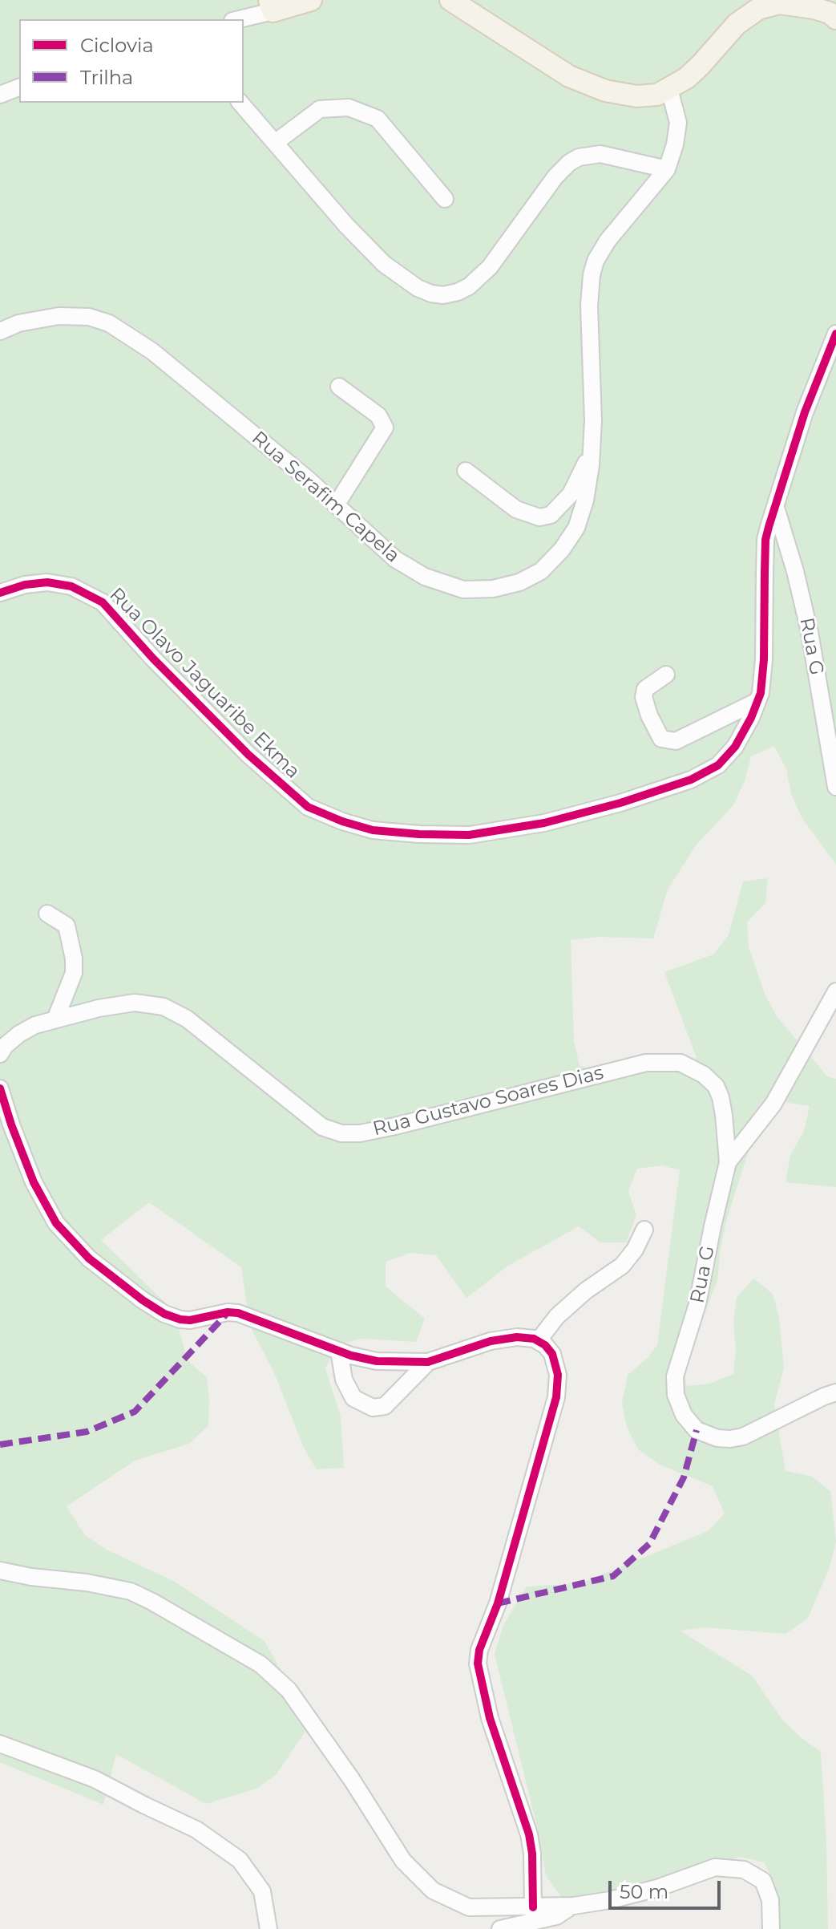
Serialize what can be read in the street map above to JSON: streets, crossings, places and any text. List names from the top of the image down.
{
  "streets": {
    "street": [
      "Rua Serafim Capela",
      "Rua G",
      "Rua Olavo Jaguaribe Ekma",
      "Rua Gustavo Soares Dias"
    ]
  },
  "crossings": [
    ["Rua G", "Rua Olavo Jaguaribe Ekma"],
    ["Rua G", "Rua Gustavo Soares Dias"]
  ],
  "legend": ["Ciclovia", "Trilha"],
  "scale_bar": "50 m"
}
